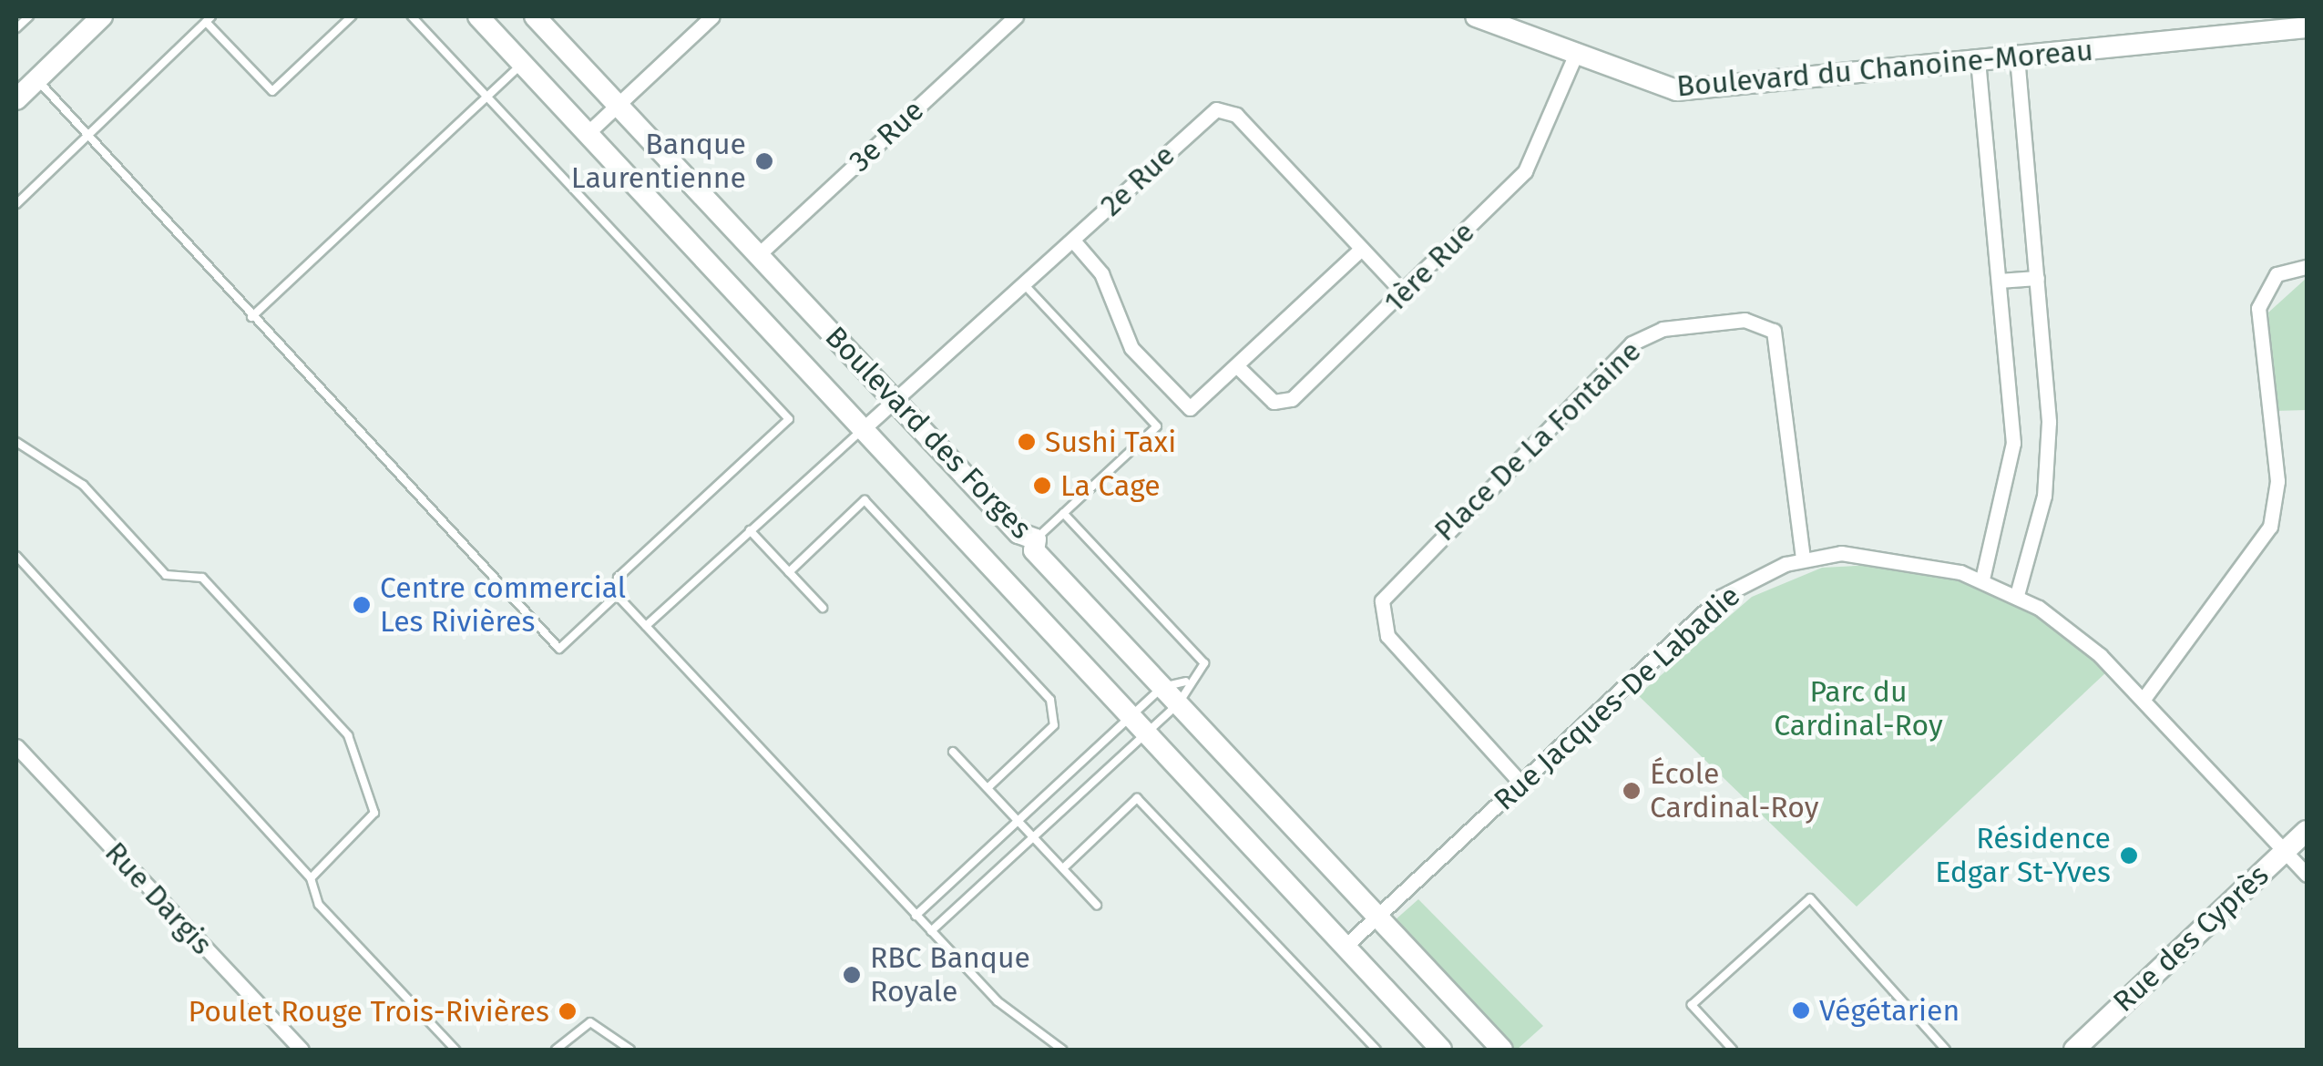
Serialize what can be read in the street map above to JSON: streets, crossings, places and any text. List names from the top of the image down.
{
  "streets": {
    "main road": ["Boulevard du Chanoine-Moreau", "Boulevard des Forges", "Rue des Cyprès"],
    "street": [
      "3e Rue",
      "2e Rue",
      "1ère Rue",
      "Place De La Fontaine",
      "Rue Jacques-De Labadie",
      "Rue Dargis"
    ]
  },
  "crossings": [
    ["Boulevard du Chanoine-Moreau", "1ère Rue"],
    ["3e Rue", "Boulevard des Forges"],
    ["2e Rue", "1ère Rue"],
    ["2e Rue", "Boulevard des Forges"],
    ["Boulevard des Forges", "Rue Jacques-De Labadie"],
    ["Place De La Fontaine", "Rue Jacques-De Labadie"],
    ["Rue Jacques-De Labadie", "Rue des Cyprès"]
  ],
  "parks": ["Parc du Cardinal-Roy"],
  "places": [
    "Banque Laurentienne",
    "Sushi Taxi",
    "La Cage",
    "Centre commercial Les Rivières",
    "École Cardinal-Roy",
    "Résidence Edgar St-Yves",
    "RBC Banque Royale",
    "Végétarien",
    "Poulet Rouge Trois-Rivières"
  ]
}
